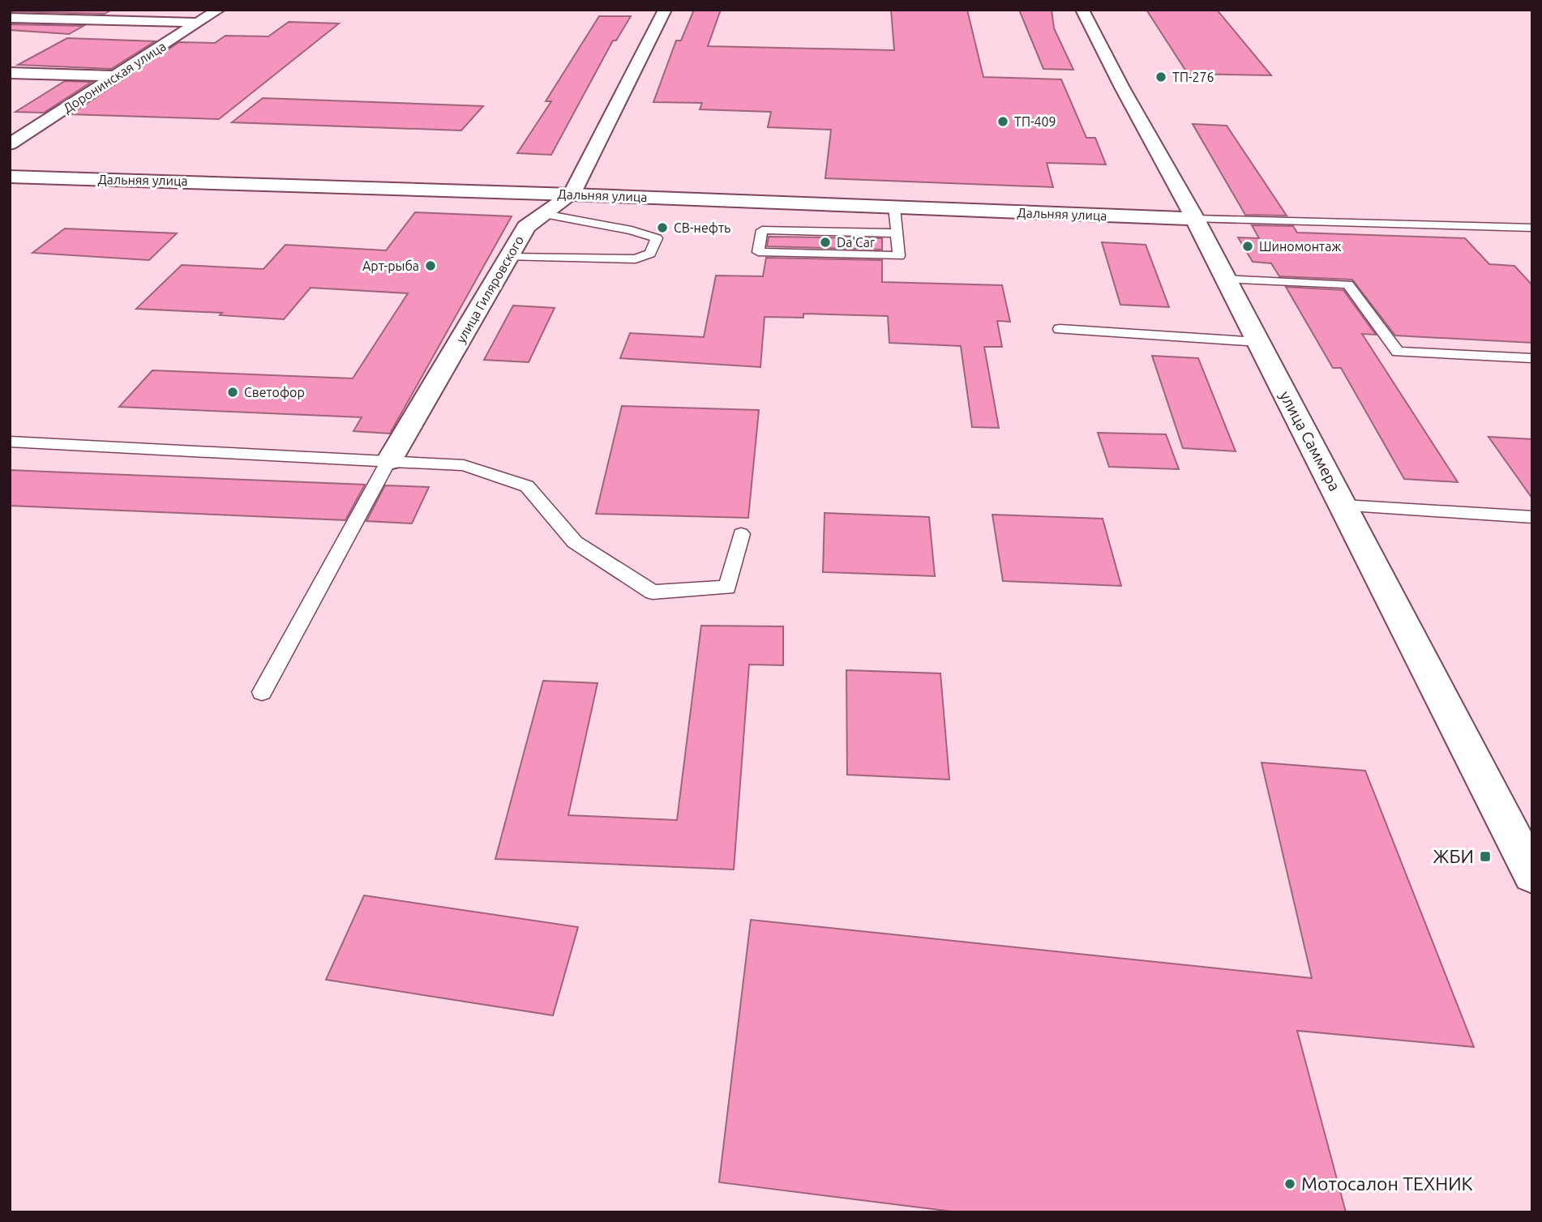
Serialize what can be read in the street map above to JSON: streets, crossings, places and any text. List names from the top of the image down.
{
  "streets": {
    "street": [
      "Доронинская улица",
      "Дальняя улица",
      "улица Гиляровского",
      "улица Саммера"
    ]
  },
  "crossings": [
    ["Дальняя улица", "улица Гиляровского"],
    ["Дальняя улица", "улица Саммера"]
  ],
  "places": {
    "other": [
      "ТП-276",
      "ТП-409",
      "СВ-нефть",
      "Da'Car",
      "Шиномонтаж",
      "Арт-рыба",
      "Светофор",
      "Мотосалон ТЕХНИК"
    ],
    "transit": ["ЖБИ"]
  }
}
